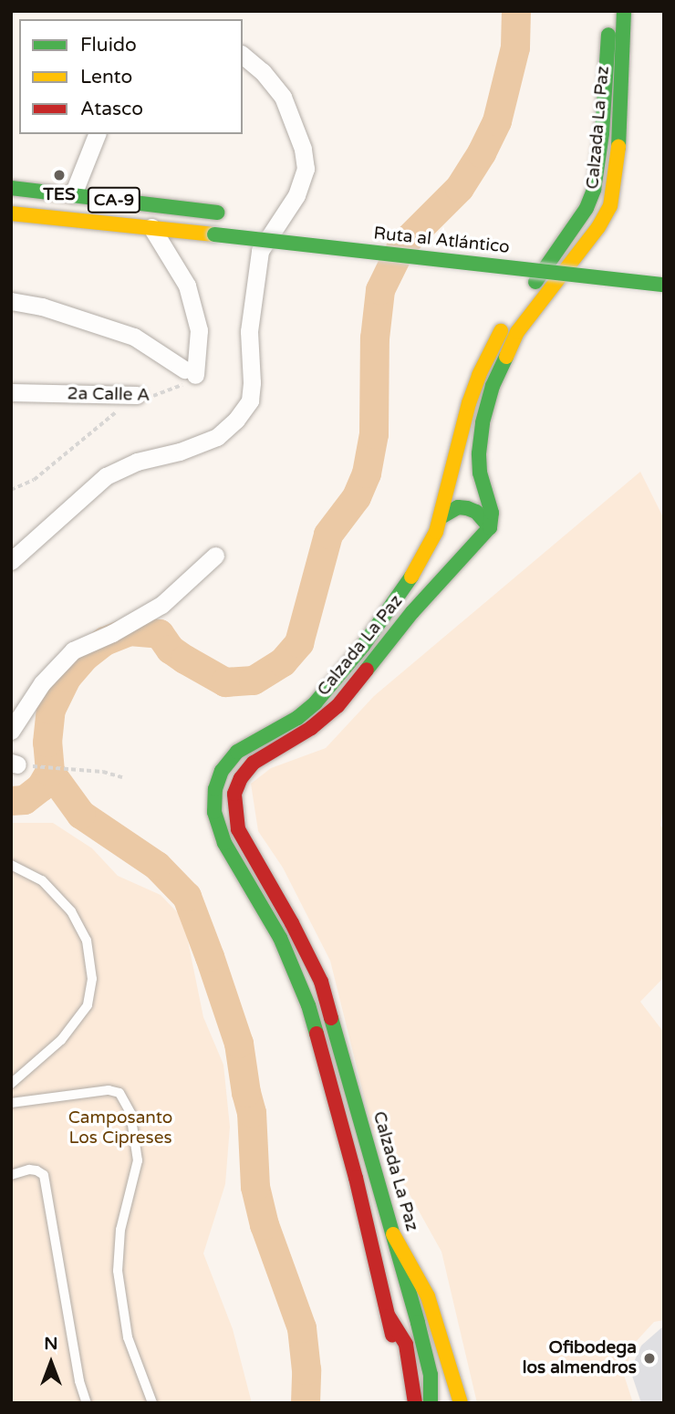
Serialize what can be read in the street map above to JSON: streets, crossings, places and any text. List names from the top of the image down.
{
  "streets": {
    "main road": ["Calzada La Paz", "CA-9", "Ruta al Atlántico"],
    "street": ["2a Calle A"]
  },
  "crossings": [
    ["CA-9", "Ruta al Atlántico"]
  ],
  "parks": ["Camposanto Los Cipreses"],
  "places": ["TES", "Ofibodega los almendros"],
  "legend": ["Fluido", "Lento", "Atasco"],
  "north": "top"
}
